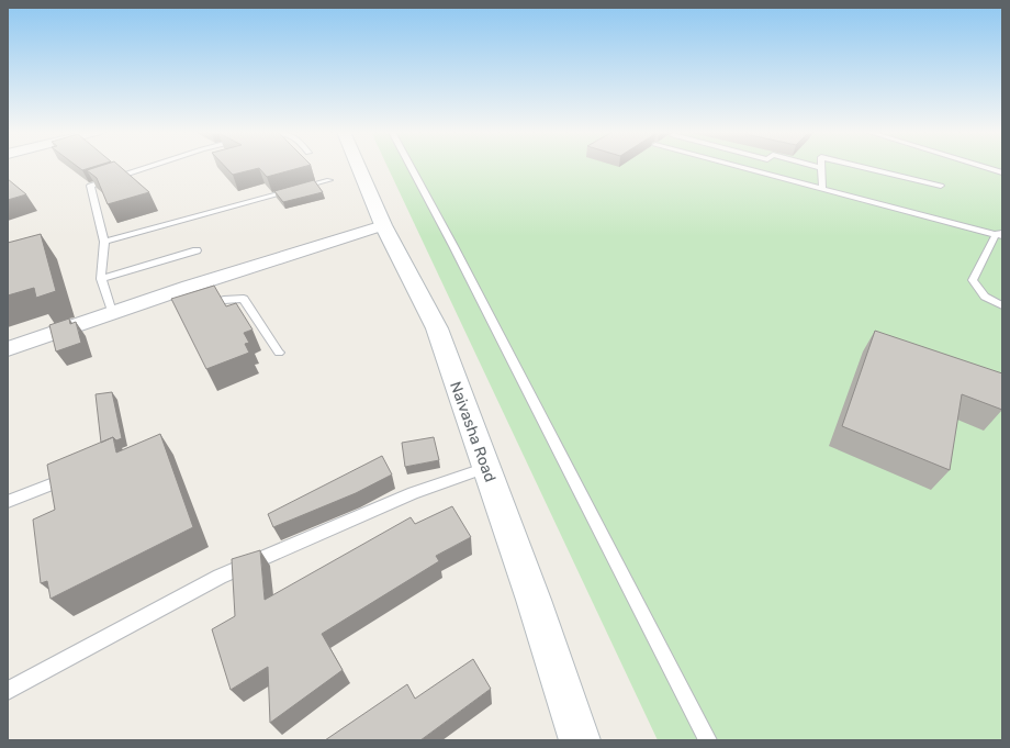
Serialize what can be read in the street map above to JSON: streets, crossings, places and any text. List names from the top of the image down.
{
  "streets": {
    "main road": ["Naivasha Road"]
  }
}
